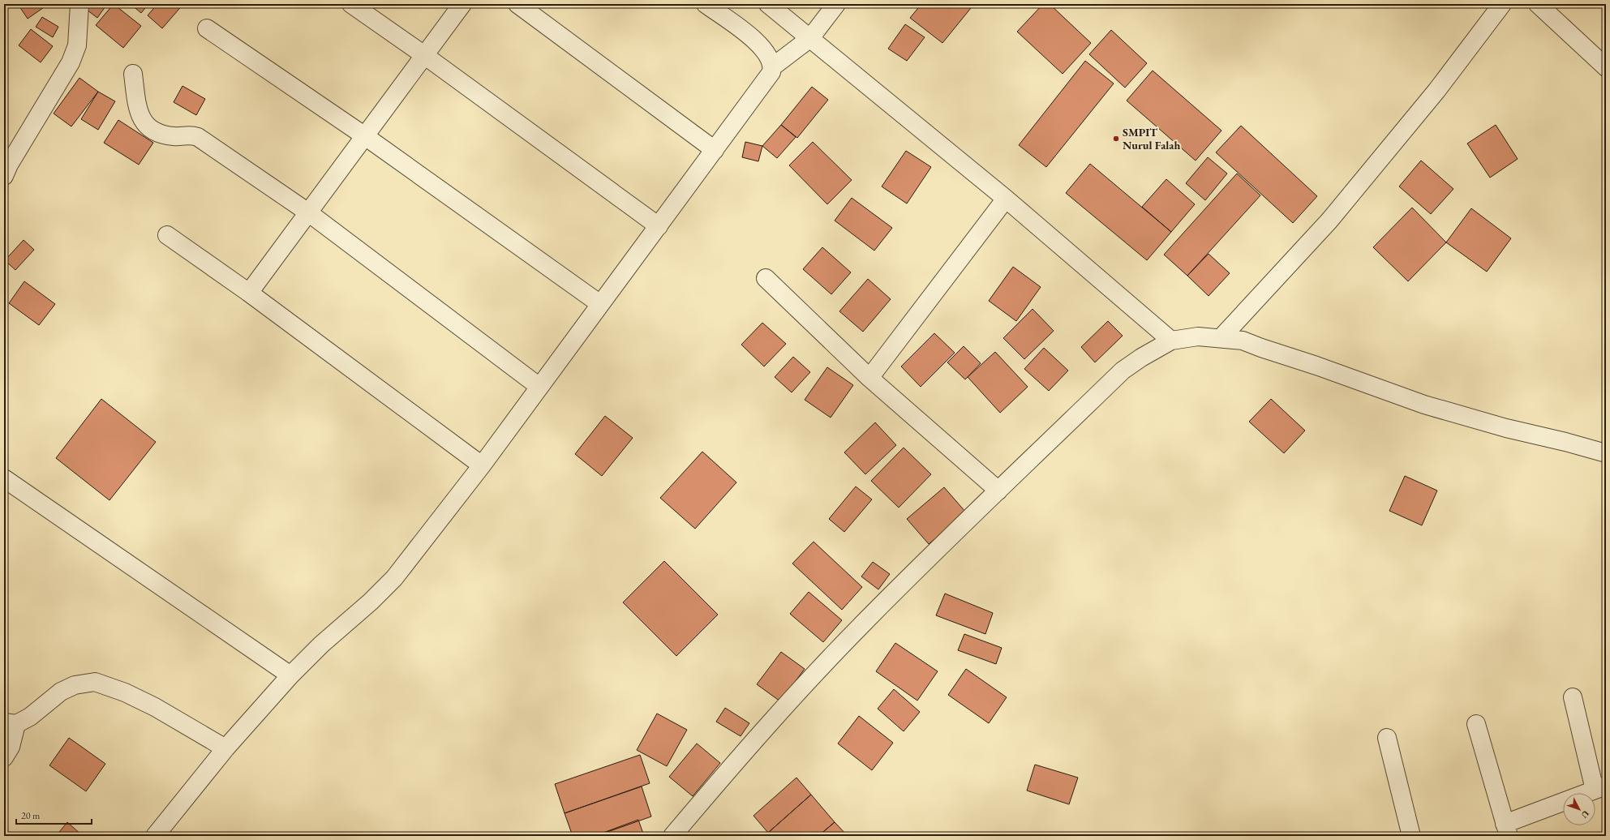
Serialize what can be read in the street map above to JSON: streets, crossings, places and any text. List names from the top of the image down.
{
  "places": ["SMPIT Nurul Falah"],
  "scale_bar": "20 m",
  "north": "bottom right"
}
